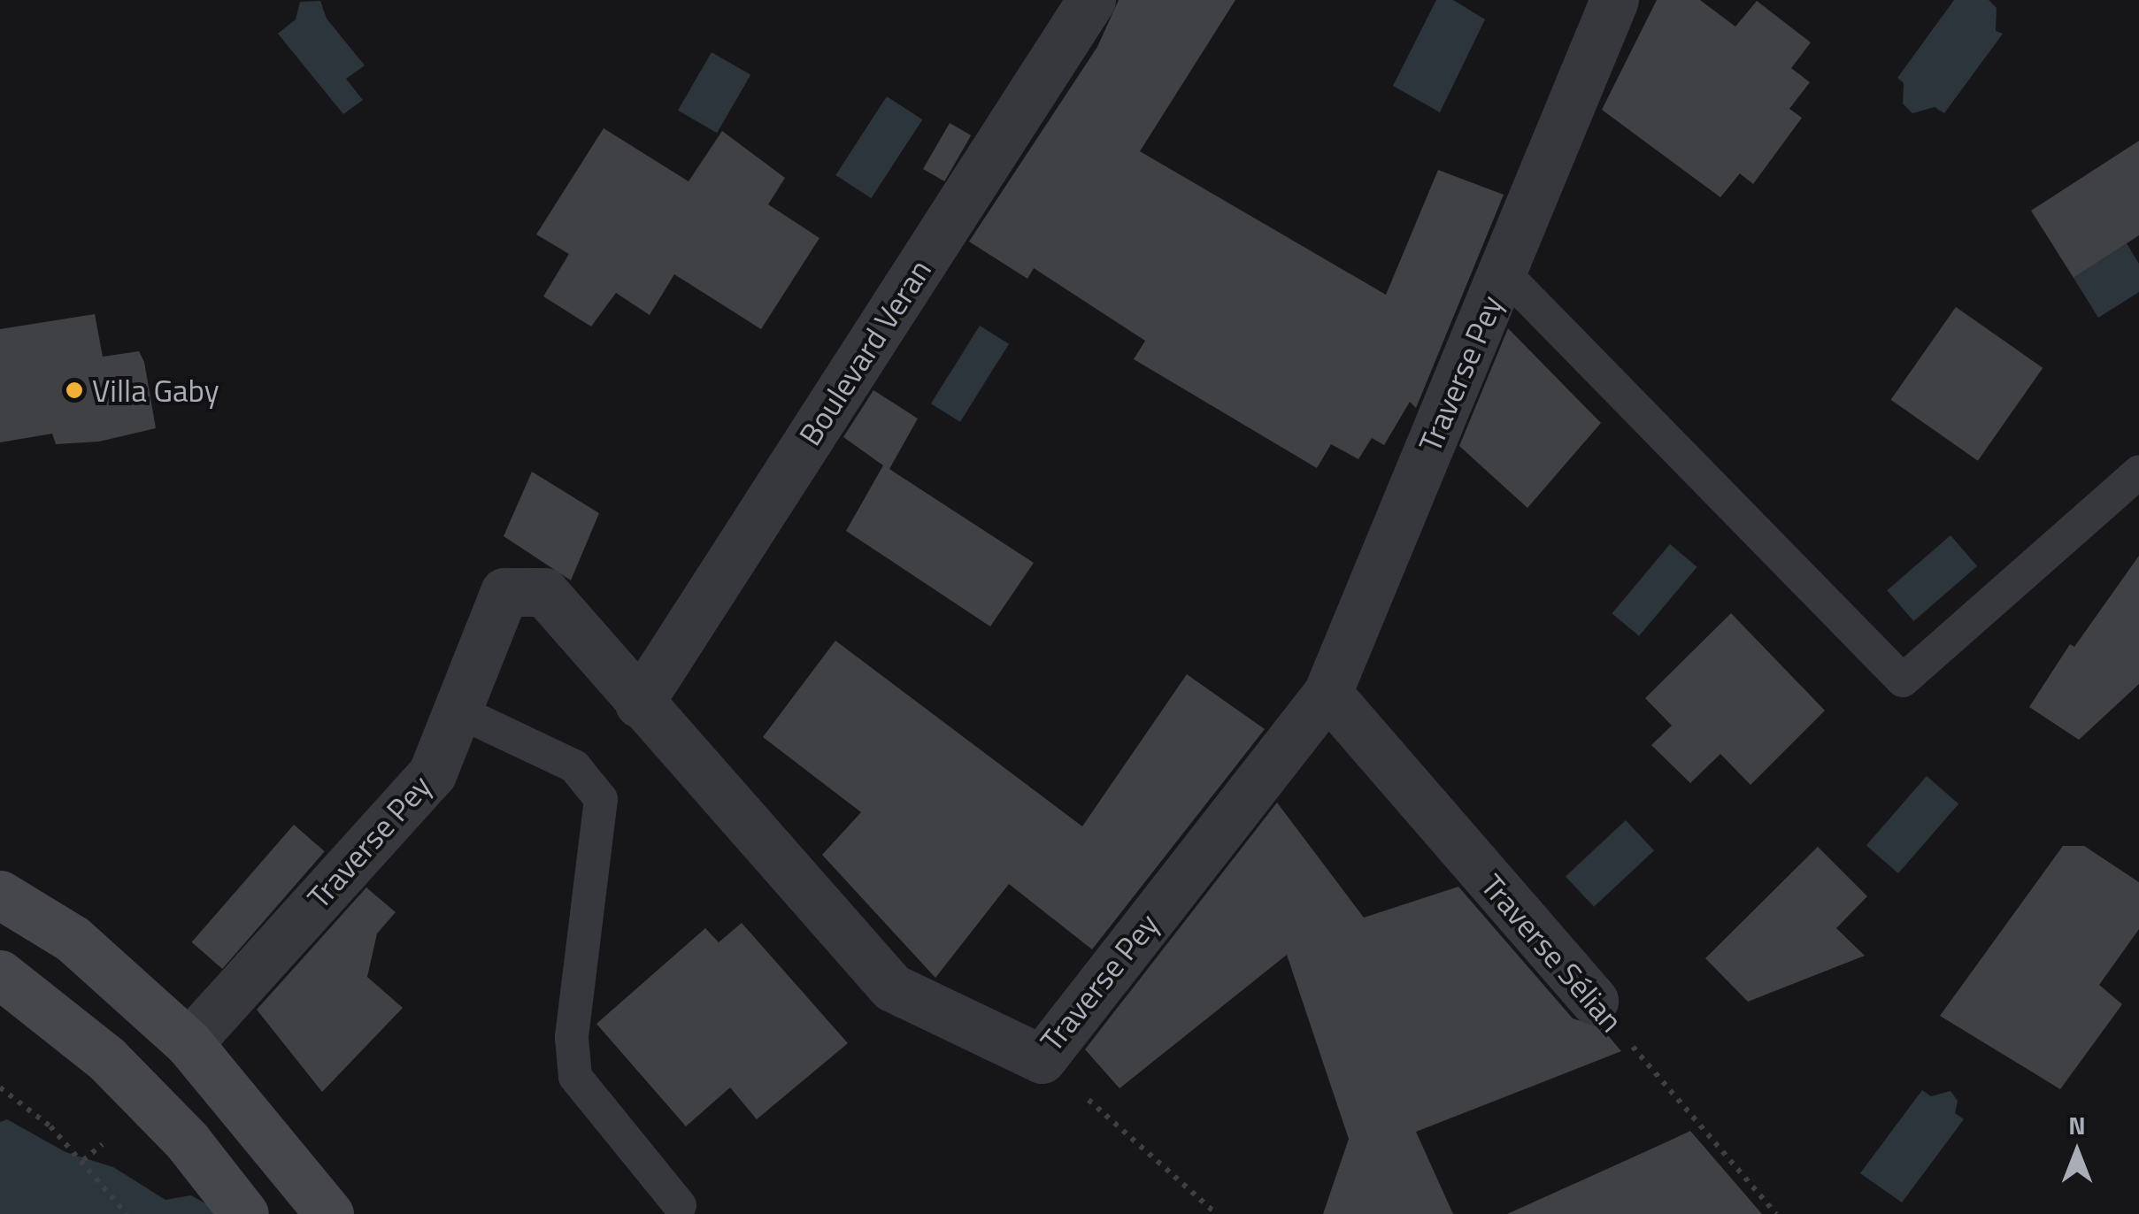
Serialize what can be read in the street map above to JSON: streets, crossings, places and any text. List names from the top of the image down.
{
  "streets": {
    "street": ["Boulevard Veran", "Traverse Pey", "Traverse Sélian"]
  },
  "crossings": [
    ["Boulevard Veran", "Traverse Pey"],
    ["Traverse Pey", "Traverse Sélian"]
  ],
  "places": ["Villa Gaby"],
  "north": "top"
}
